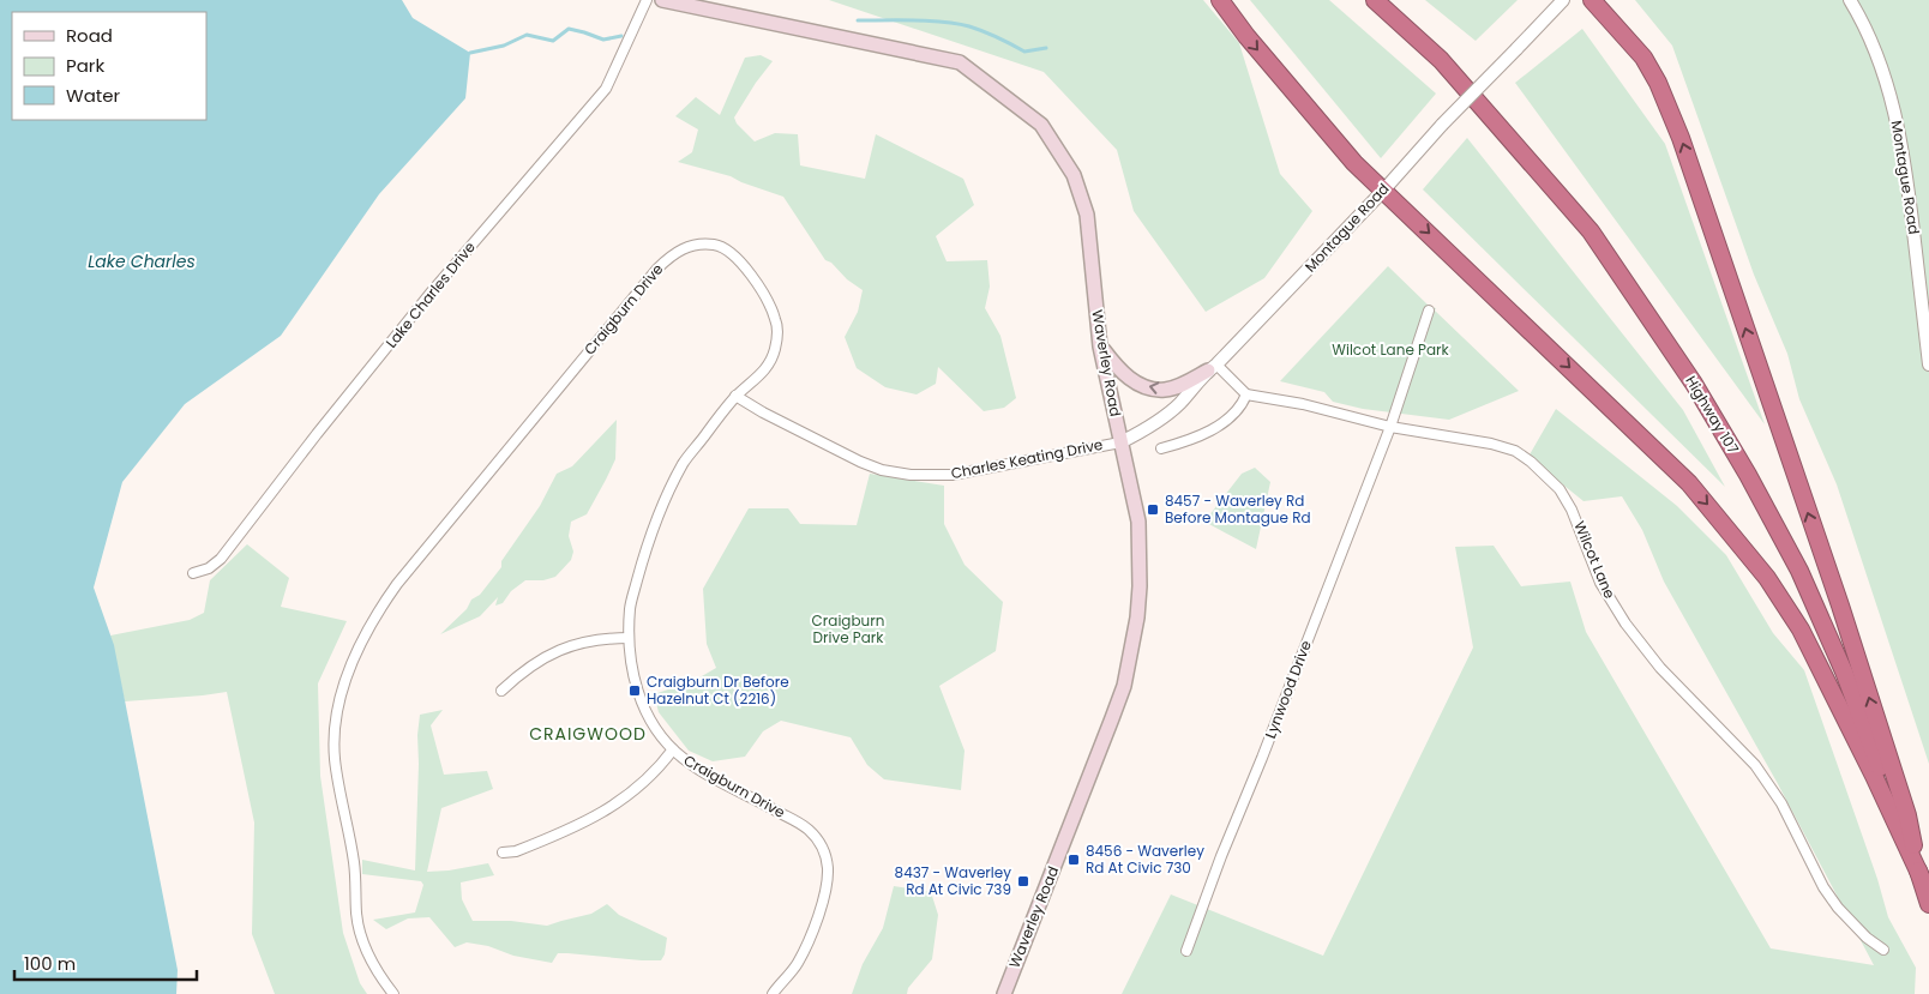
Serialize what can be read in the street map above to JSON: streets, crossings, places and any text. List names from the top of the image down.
{
  "streets": {
    "highway": ["Highway 107"],
    "main road": ["Waverley Road"],
    "street": [
      "Montague Road",
      "Lake Charles Drive",
      "Craigburn Drive",
      "Charles Keating Drive",
      "Wilcot Lane",
      "Lynwood Drive"
    ]
  },
  "crossings": [
    ["Montague Road", "Waverley Road"],
    ["Montague Road", "Charles Keating Drive"],
    ["Craigburn Drive", "Charles Keating Drive"],
    ["Waverley Road", "Charles Keating Drive"],
    ["Wilcot Lane", "Lynwood Drive"]
  ],
  "districts": ["CRAIGWOOD"],
  "water": ["Lake Charles"],
  "parks": ["Wilcot Lane Park", "Craigburn Drive Park"],
  "places": {
    "transit": [
      "8457 - Waverley Rd Before Montague Rd",
      "Craigburn Dr Before Hazelnut Ct (2216)",
      "8456 - Waverley Rd At Civic 730",
      "8437 - Waverley Rd At Civic 739"
    ]
  },
  "legend": ["Road", "Park", "Water"],
  "scale_bar": "100 m"
}
